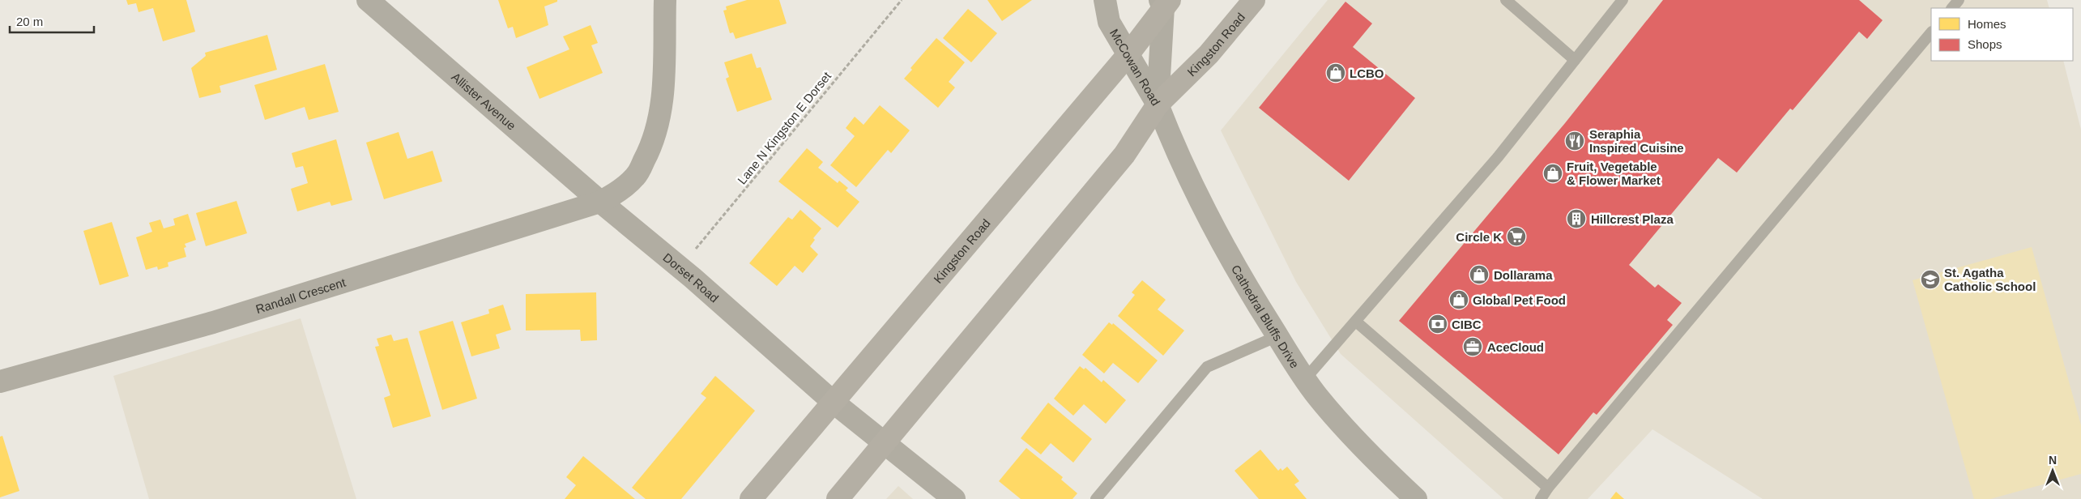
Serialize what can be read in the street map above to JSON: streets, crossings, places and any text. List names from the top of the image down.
{
  "streets": {
    "main road": ["Kingston Road"],
    "street": [
      "McCowan Road",
      "Allister Avenue",
      "Dorset Road",
      "Randall Crescent",
      "Cathedral Bluffs Drive"
    ],
    "path": ["Lane N Kingston E Dorset"]
  },
  "crossings": [
    ["Kingston Road", "McCowan Road"],
    ["Kingston Road", "Dorset Road"],
    ["Kingston Road", "Cathedral Bluffs Drive"],
    ["McCowan Road", "Cathedral Bluffs Drive"],
    ["Allister Avenue", "Dorset Road"],
    ["Allister Avenue", "Randall Crescent"],
    ["Lane N Kingston E Dorset", "Dorset Road"],
    ["Dorset Road", "Randall Crescent"]
  ],
  "places": {
    "shop": [
      "LCBO",
      "Fruit, Vegetable & Flower Market",
      "Dollarama",
      "Global Pet Food"
    ],
    "restaurant": ["Seraphia Inspired Cuisine"],
    "building": ["Hillcrest Plaza"],
    "supermarket": ["Circle K"],
    "school or university": ["St. Agatha Catholic School"],
    "bank": ["CIBC"],
    "office": ["AceCloud"]
  },
  "legend": ["Homes", "Shops"],
  "scale_bar": "20 m",
  "north": "top"
}
